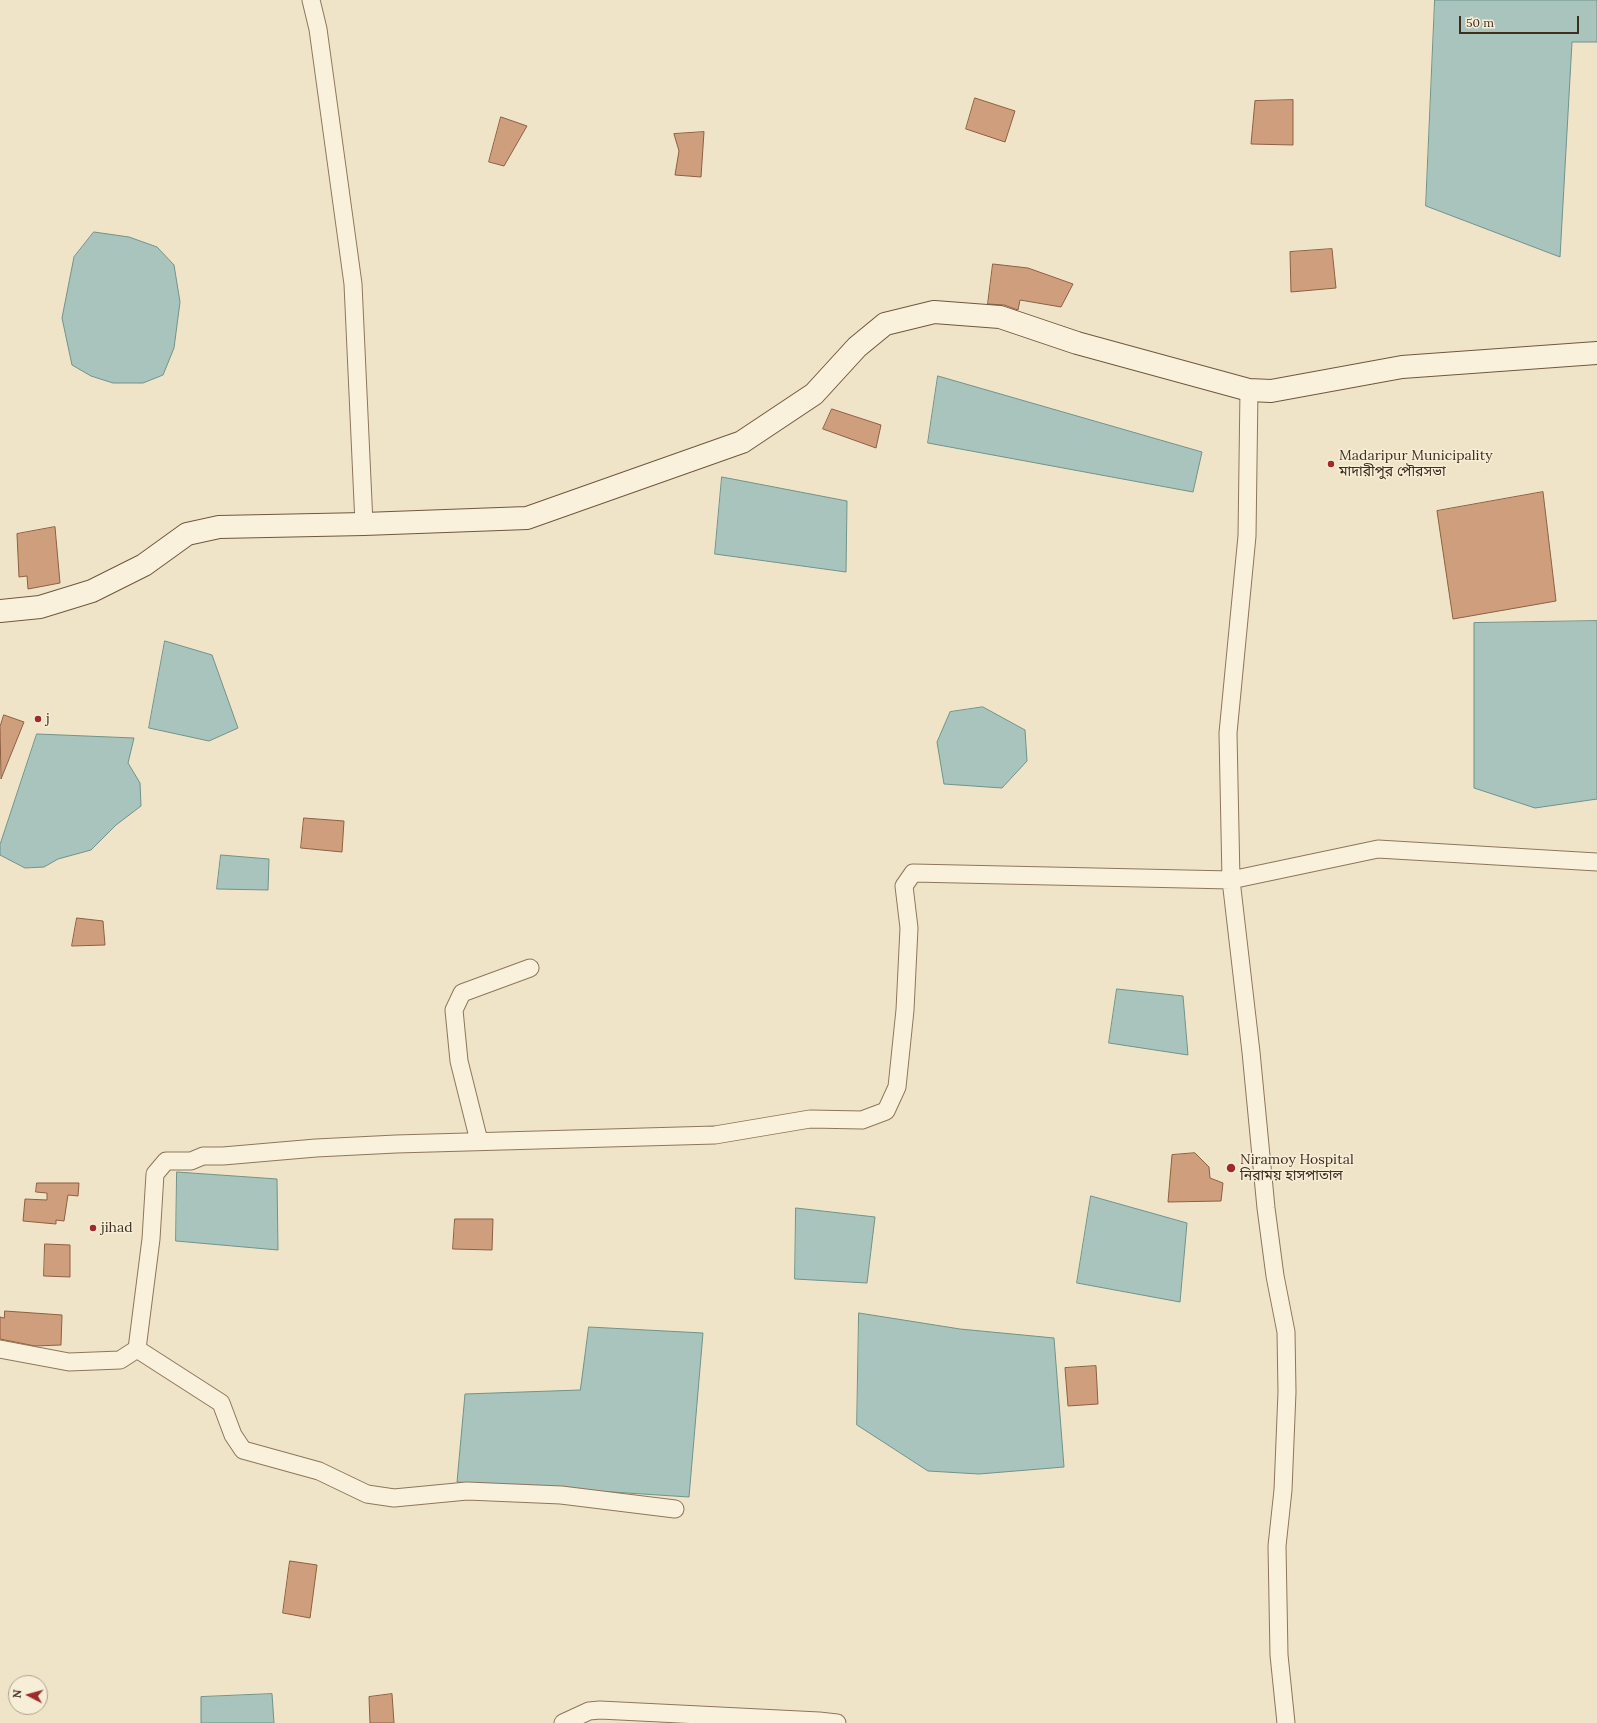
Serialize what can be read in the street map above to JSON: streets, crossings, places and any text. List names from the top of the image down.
{
  "places": [
    "Madaripur Municipality মাদারীপুর পৌরসভা",
    "j",
    "Niramoy Hospital নিরাময় হাসপাতাল",
    "jihad"
  ],
  "scale_bar": "50 m",
  "north": "left"
}
